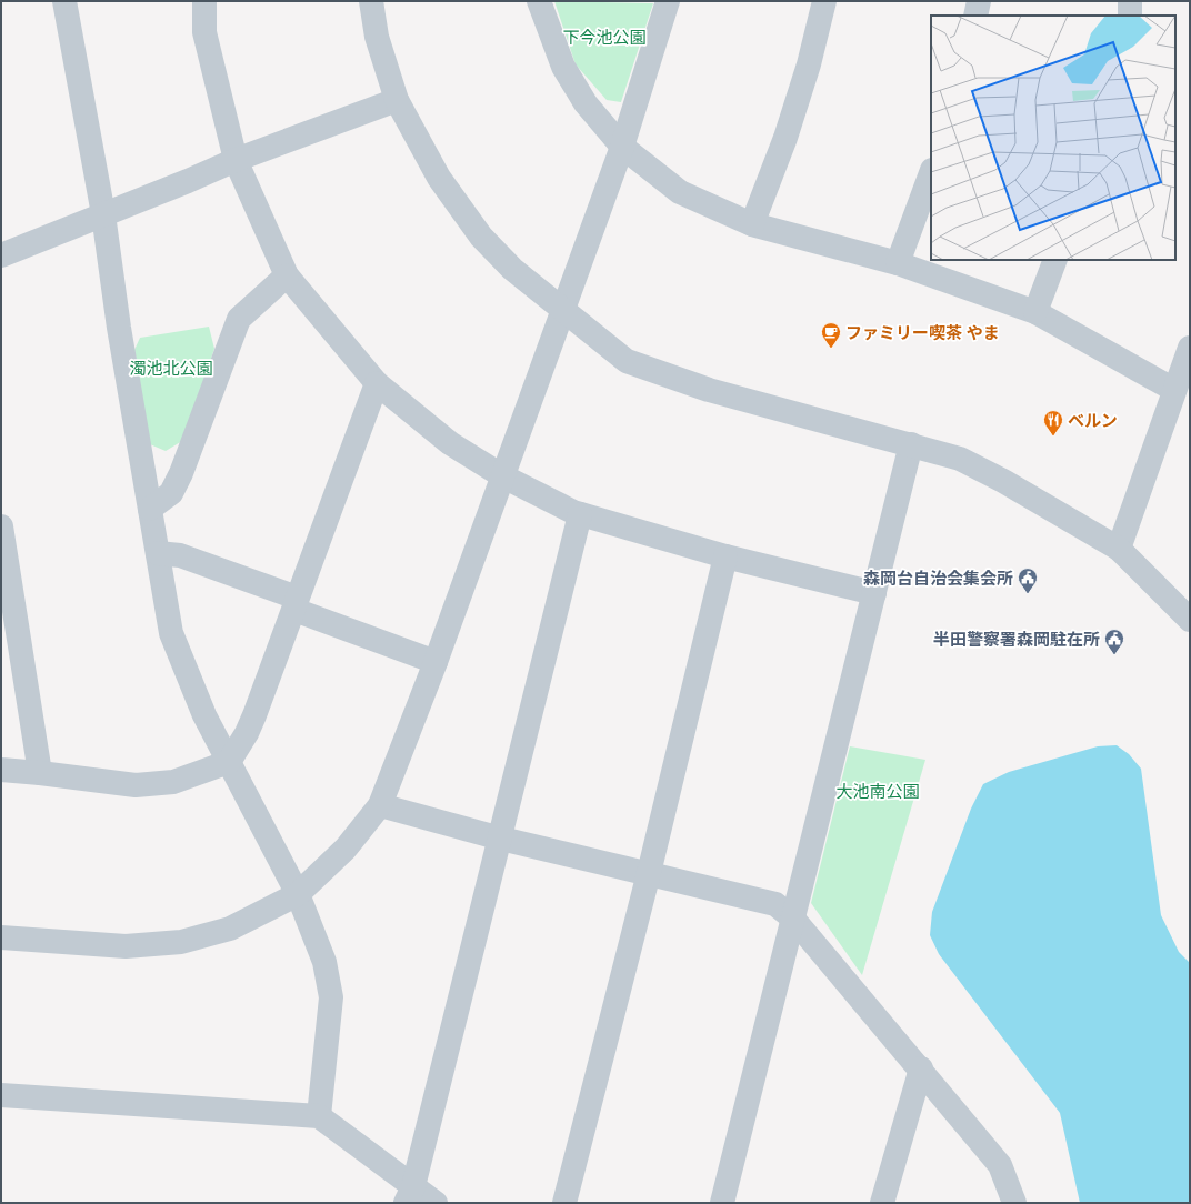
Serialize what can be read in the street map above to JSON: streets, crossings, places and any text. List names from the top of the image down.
{
  "parks": ["下今池公園", "濁池北公園", "大池南公園"],
  "places": {
    "cafe": ["ファミリー喫茶 やま"],
    "restaurant": ["ベルン"],
    "public building": ["森岡台自治会集会所", "半田警察署森岡駐在所"]
  }
}
